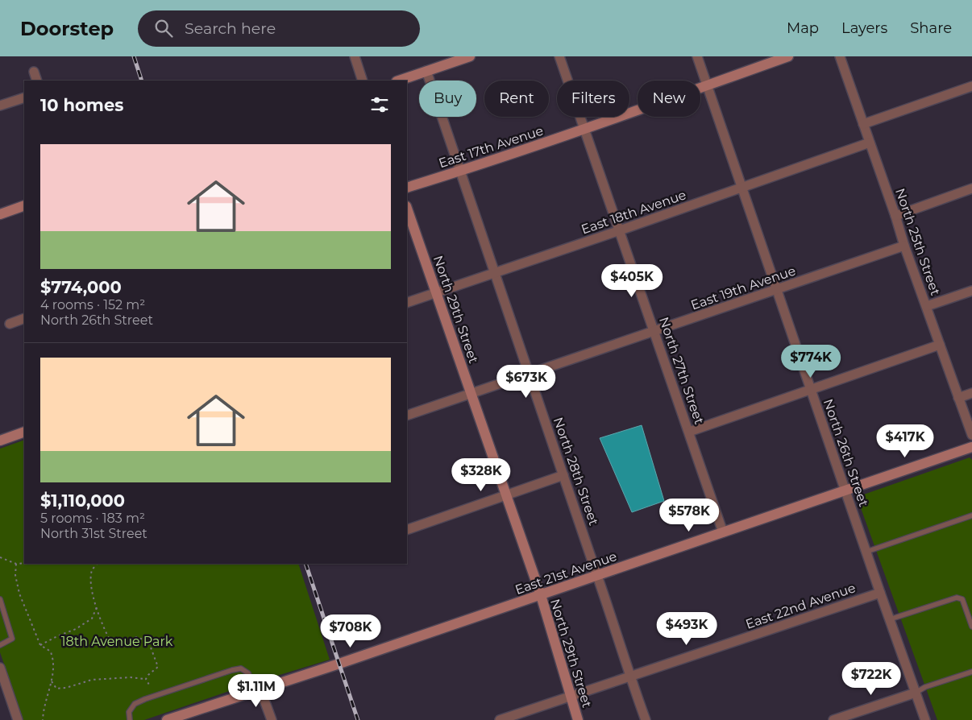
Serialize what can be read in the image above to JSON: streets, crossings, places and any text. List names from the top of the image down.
{
  "streets": {
    "street": [
      "East 17th Avenue",
      "East 18th Avenue",
      "North 25th Street",
      "East 19th Avenue",
      "North 29th Street",
      "North 27th Street",
      "North 26th Street",
      "North 28th Street",
      "East 21st Avenue",
      "East 22nd Avenue"
    ]
  },
  "crossings": [
    ["East 17th Avenue", "North 27th Street"],
    ["East 17th Avenue", "North 26th Street"],
    ["East 17th Avenue", "North 28th Street"],
    ["East 18th Avenue", "North 25th Street"],
    ["East 18th Avenue", "North 29th Street"],
    ["East 18th Avenue", "North 27th Street"],
    ["East 18th Avenue", "North 26th Street"],
    ["East 18th Avenue", "North 28th Street"],
    ["North 25th Street", "East 19th Avenue"],
    ["East 19th Avenue", "North 29th Street"],
    ["East 19th Avenue", "North 27th Street"],
    ["East 19th Avenue", "North 26th Street"],
    ["East 19th Avenue", "North 28th Street"],
    ["North 29th Street", "East 21st Avenue"],
    ["North 29th Street", "East 22nd Avenue"],
    ["North 27th Street", "East 21st Avenue"],
    ["North 26th Street", "East 21st Avenue"],
    ["North 26th Street", "East 22nd Avenue"],
    ["North 28th Street", "East 21st Avenue"],
    ["North 28th Street", "East 22nd Avenue"]
  ],
  "parks": ["18th Avenue Park"],
  "page": {
    "header": "Doorstep",
    "search": "Search here",
    "nav": ["Map", "Layers", "Share"],
    "chip": [
      "Buy",
      "Rent",
      "Filters",
      "New"
    ],
    "heading": "10 homes",
    "list": [
      {
        "name": "$774,000",
        "note": "4 rooms · 152 m² · North 26th Street"
      },
      {
        "name": "$1,110,000",
        "note": "5 rooms · 183 m² · North 31st Street"
      }
    ],
    "price": [
      "$405K",
      "$774K",
      "$673K",
      "$417K",
      "$328K",
      "$578K",
      "$493K",
      "$708K",
      "$722K",
      "$1.11M"
    ]
  }
}
